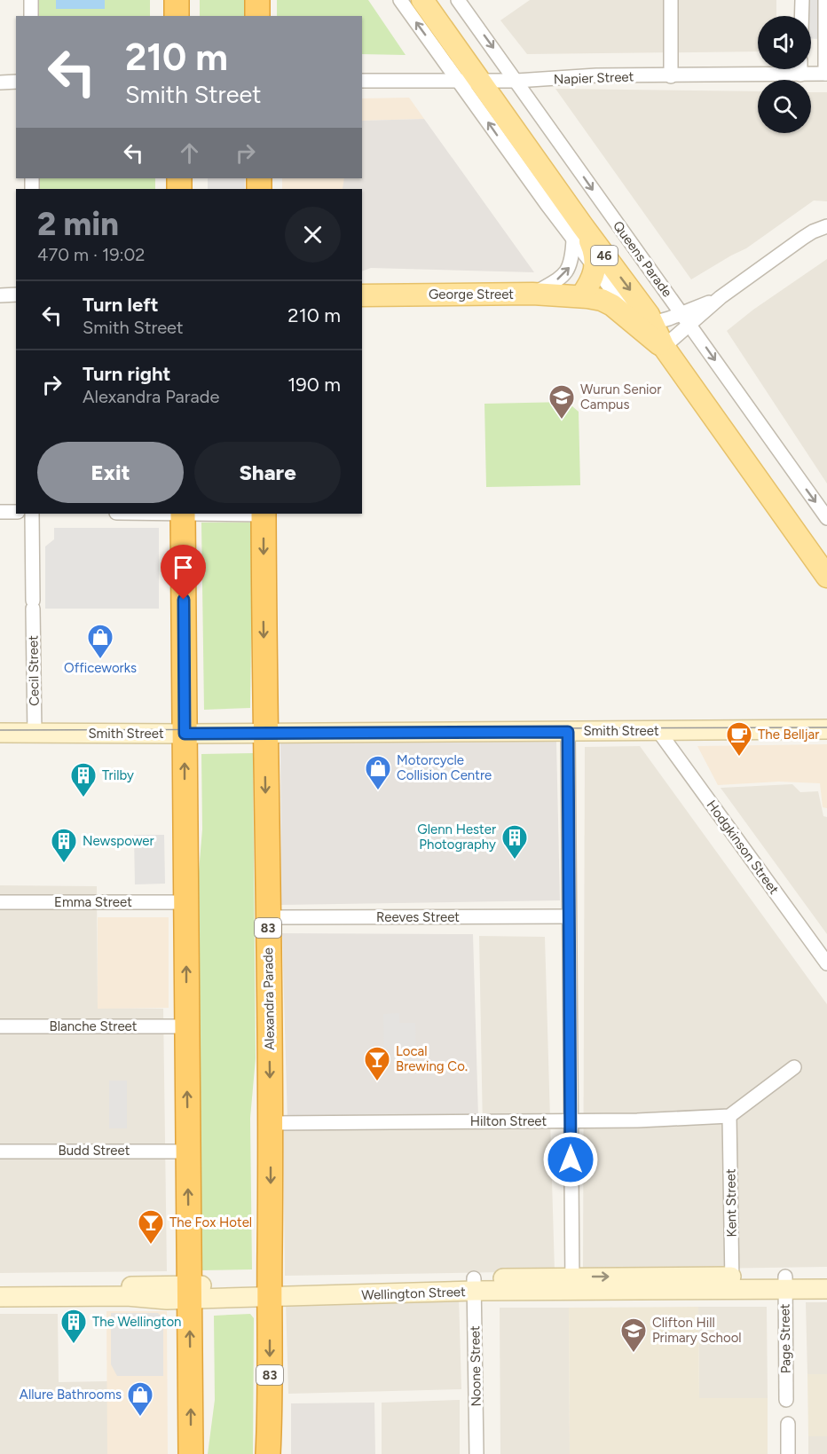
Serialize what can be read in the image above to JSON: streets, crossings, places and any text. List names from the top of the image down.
{
  "streets": {
    "highway": ["83", "Alexandra Parade"],
    "main road": ["46", "Queens Parade", "George Street"],
    "street": [
      "Napier Street",
      "Cecil Street",
      "Smith Street",
      "Hodgkinson Street",
      "Emma Street",
      "Reeves Street",
      "Blanche Street",
      "Hilton Street",
      "Budd Street",
      "Kent Street",
      "Wellington Street",
      "Page Street",
      "Noone Street"
    ]
  },
  "crossings": [
    ["Napier Street", "Queens Parade"],
    ["Queens Parade", "George Street"],
    ["Cecil Street", "Smith Street"],
    ["Smith Street", "Hodgkinson Street"],
    ["Smith Street", "Alexandra Parade"],
    ["Reeves Street", "Alexandra Parade"],
    ["Alexandra Parade", "Hilton Street"],
    ["Alexandra Parade", "Wellington Street"],
    ["Hilton Street", "Kent Street"],
    ["Kent Street", "Wellington Street"],
    ["Wellington Street", "Page Street"],
    ["Wellington Street", "Noone Street"]
  ],
  "one_way": ["Queens Parade"],
  "places": {
    "school or university": ["Wurun Senior Campus", "Clifton Hill Primary School"],
    "shop": ["Officeworks", "Motorcycle Collision Centre", "Allure Bathrooms"],
    "cafe": ["The Belljar"],
    "building": [
      "Trilby",
      "Glenn Hester Photography",
      "Newspower",
      "The Wellington"
    ],
    "bar": ["Local Brewing Co.", "The Fox Hotel"]
  },
  "page": {
    "turn": ["210 m", "Smith Street"],
    "heading": ["2 min", "470 m · 19:02"],
    "list": [
      {
        "name": "Turn left",
        "note": "Smith Street",
        "value": "210 m"
      },
      {
        "name": "Turn right",
        "note": "Alexandra Parade",
        "value": "190 m"
      }
    ],
    "buttons": ["Exit", "Share"]
  }
}
